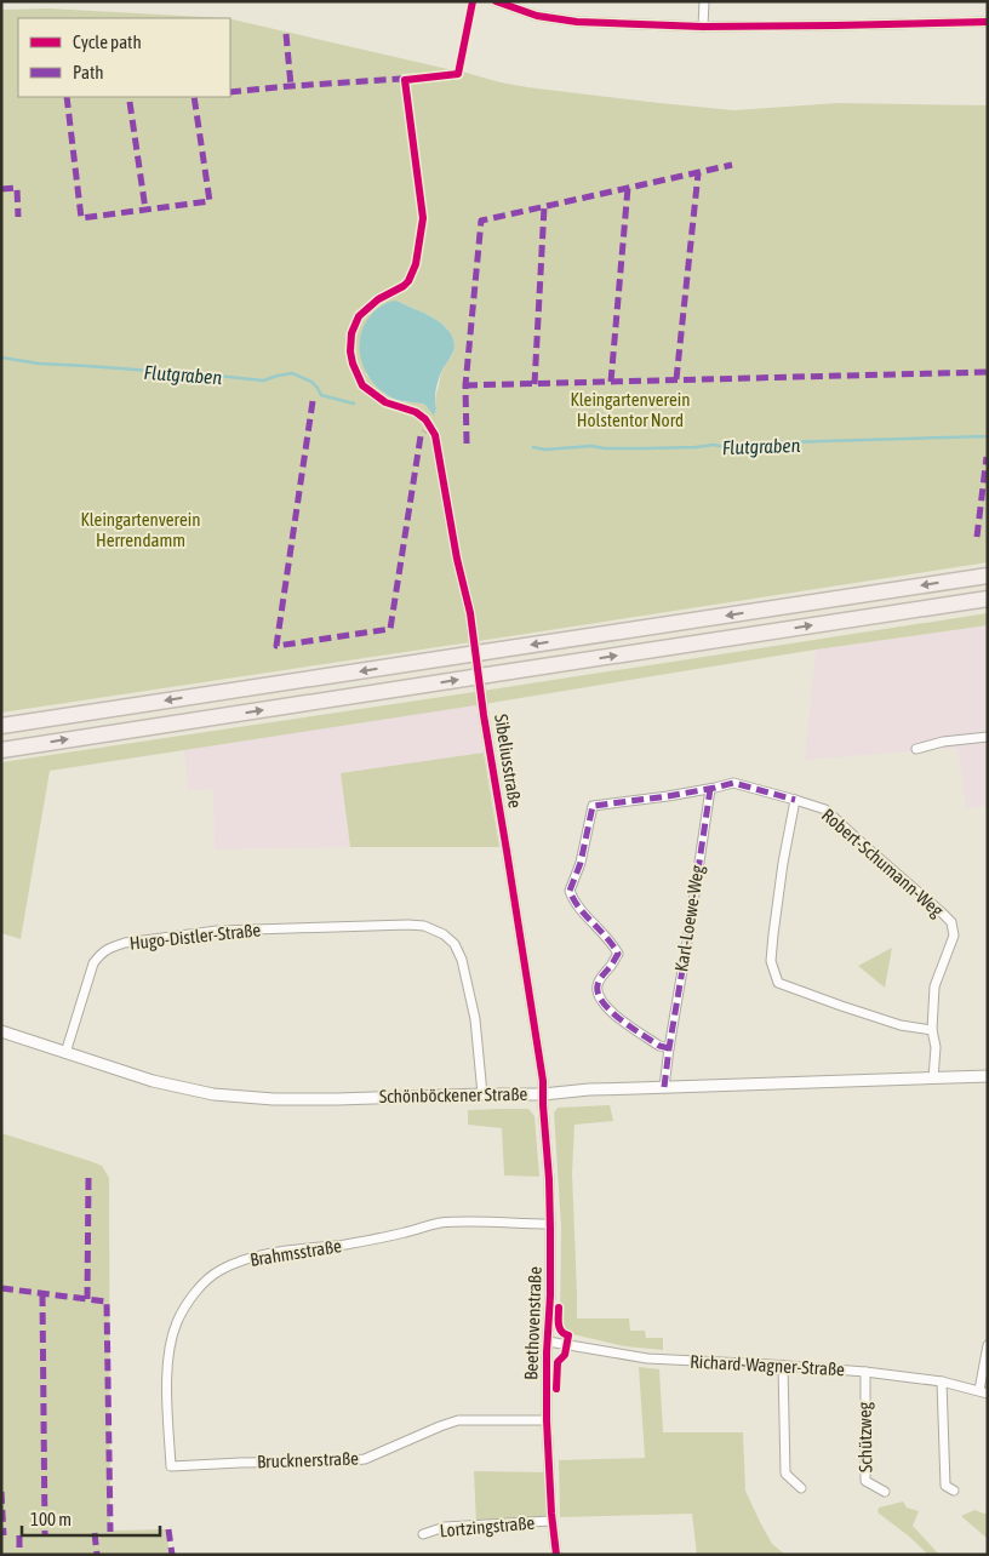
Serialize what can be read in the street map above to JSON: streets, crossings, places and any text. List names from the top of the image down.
{
  "streets": {
    "main road": ["Schönböckener Straße"],
    "street": [
      "Sibeliusstraße",
      "Robert-Schumann-Weg",
      "Karl-Loewe-Weg",
      "Hugo-Distler-Straße",
      "Brahmsstraße",
      "Beethovenstraße",
      "Richard-Wagner-Straße",
      "Schützweg",
      "Brucknerstraße",
      "Lortzingstraße"
    ]
  },
  "crossings": [
    ["Sibeliusstraße", "Schönböckener Straße"],
    ["Sibeliusstraße", "Beethovenstraße"],
    ["Robert-Schumann-Weg", "Schönböckener Straße"],
    ["Karl-Loewe-Weg", "Schönböckener Straße"],
    ["Hugo-Distler-Straße", "Schönböckener Straße"],
    ["Schönböckener Straße", "Beethovenstraße"],
    ["Brahmsstraße", "Beethovenstraße"],
    ["Brahmsstraße", "Brucknerstraße"],
    ["Beethovenstraße", "Richard-Wagner-Straße"],
    ["Beethovenstraße", "Brucknerstraße"],
    ["Beethovenstraße", "Lortzingstraße"],
    ["Richard-Wagner-Straße", "Schützweg"]
  ],
  "water": ["Flutgraben"],
  "parks": ["Kleingartenverein Holstentor Nord", "Kleingartenverein Herrendamm"],
  "legend": ["Cycle path", "Path"],
  "scale_bar": "100 m"
}
